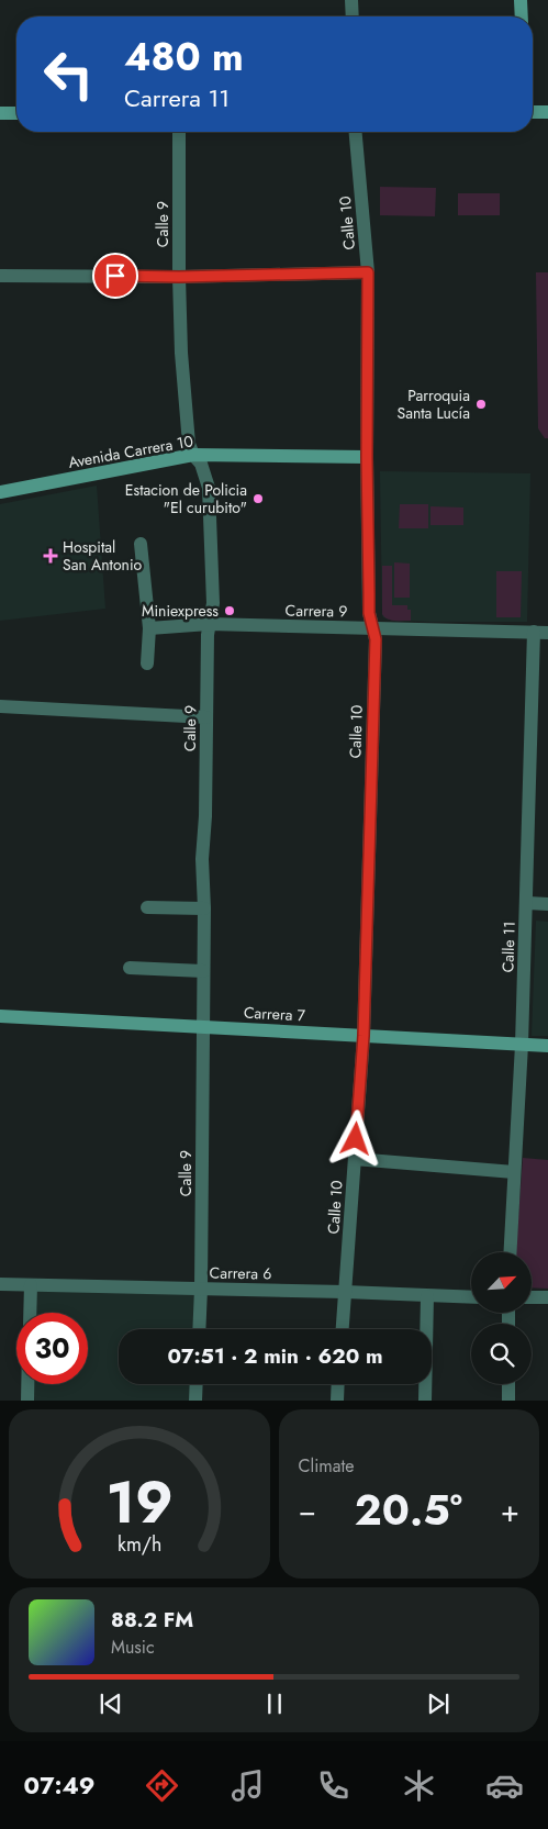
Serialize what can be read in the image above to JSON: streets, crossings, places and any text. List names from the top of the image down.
{
  "streets": {
    "street": [
      "Calle 10",
      "Calle 9",
      "Avenida Carrera 10",
      "Carrera 9",
      "Calle 11",
      "Carrera 7",
      "Carrera 6"
    ]
  },
  "crossings": [
    ["Calle 10", "Avenida Carrera 10"],
    ["Calle 10", "Carrera 9"],
    ["Calle 10", "Carrera 7"],
    ["Calle 10", "Carrera 6"],
    ["Calle 9", "Avenida Carrera 10"],
    ["Calle 9", "Carrera 9"],
    ["Calle 9", "Carrera 7"],
    ["Calle 9", "Carrera 6"],
    ["Carrera 9", "Calle 11"],
    ["Calle 11", "Carrera 7"]
  ],
  "places": {
    "other": ["Parroquia Santa Lucía", "Estacion de Policia \"El curubito\"", "Miniexpress"],
    "health": ["Hospital San Antonio"]
  },
  "north": "top right",
  "page": {
    "turn": ["480 m", "Carrera 11"],
    "limit": "30",
    "trip": "07:51 · 2 min · 620 m",
    "tile": "Climate",
    "heat": ["−", "20.5°", "+"],
    "song": ["88.2 FM", "Music"],
    "tabs": "07:49",
    "gauge": ["19", "km/h"]
  }
}
